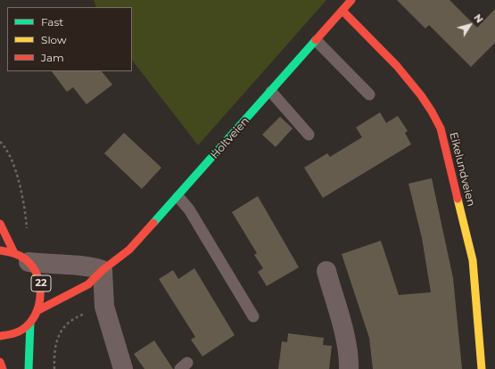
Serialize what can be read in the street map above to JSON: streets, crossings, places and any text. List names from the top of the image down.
{
  "streets": {
    "main road": ["Holtveien", "Eikelundveien", "22"]
  },
  "crossings": [
    ["Holtveien", "Eikelundveien"],
    ["Holtveien", "22"]
  ],
  "legend": ["Fast", "Slow", "Jam"],
  "north": "top right"
}
